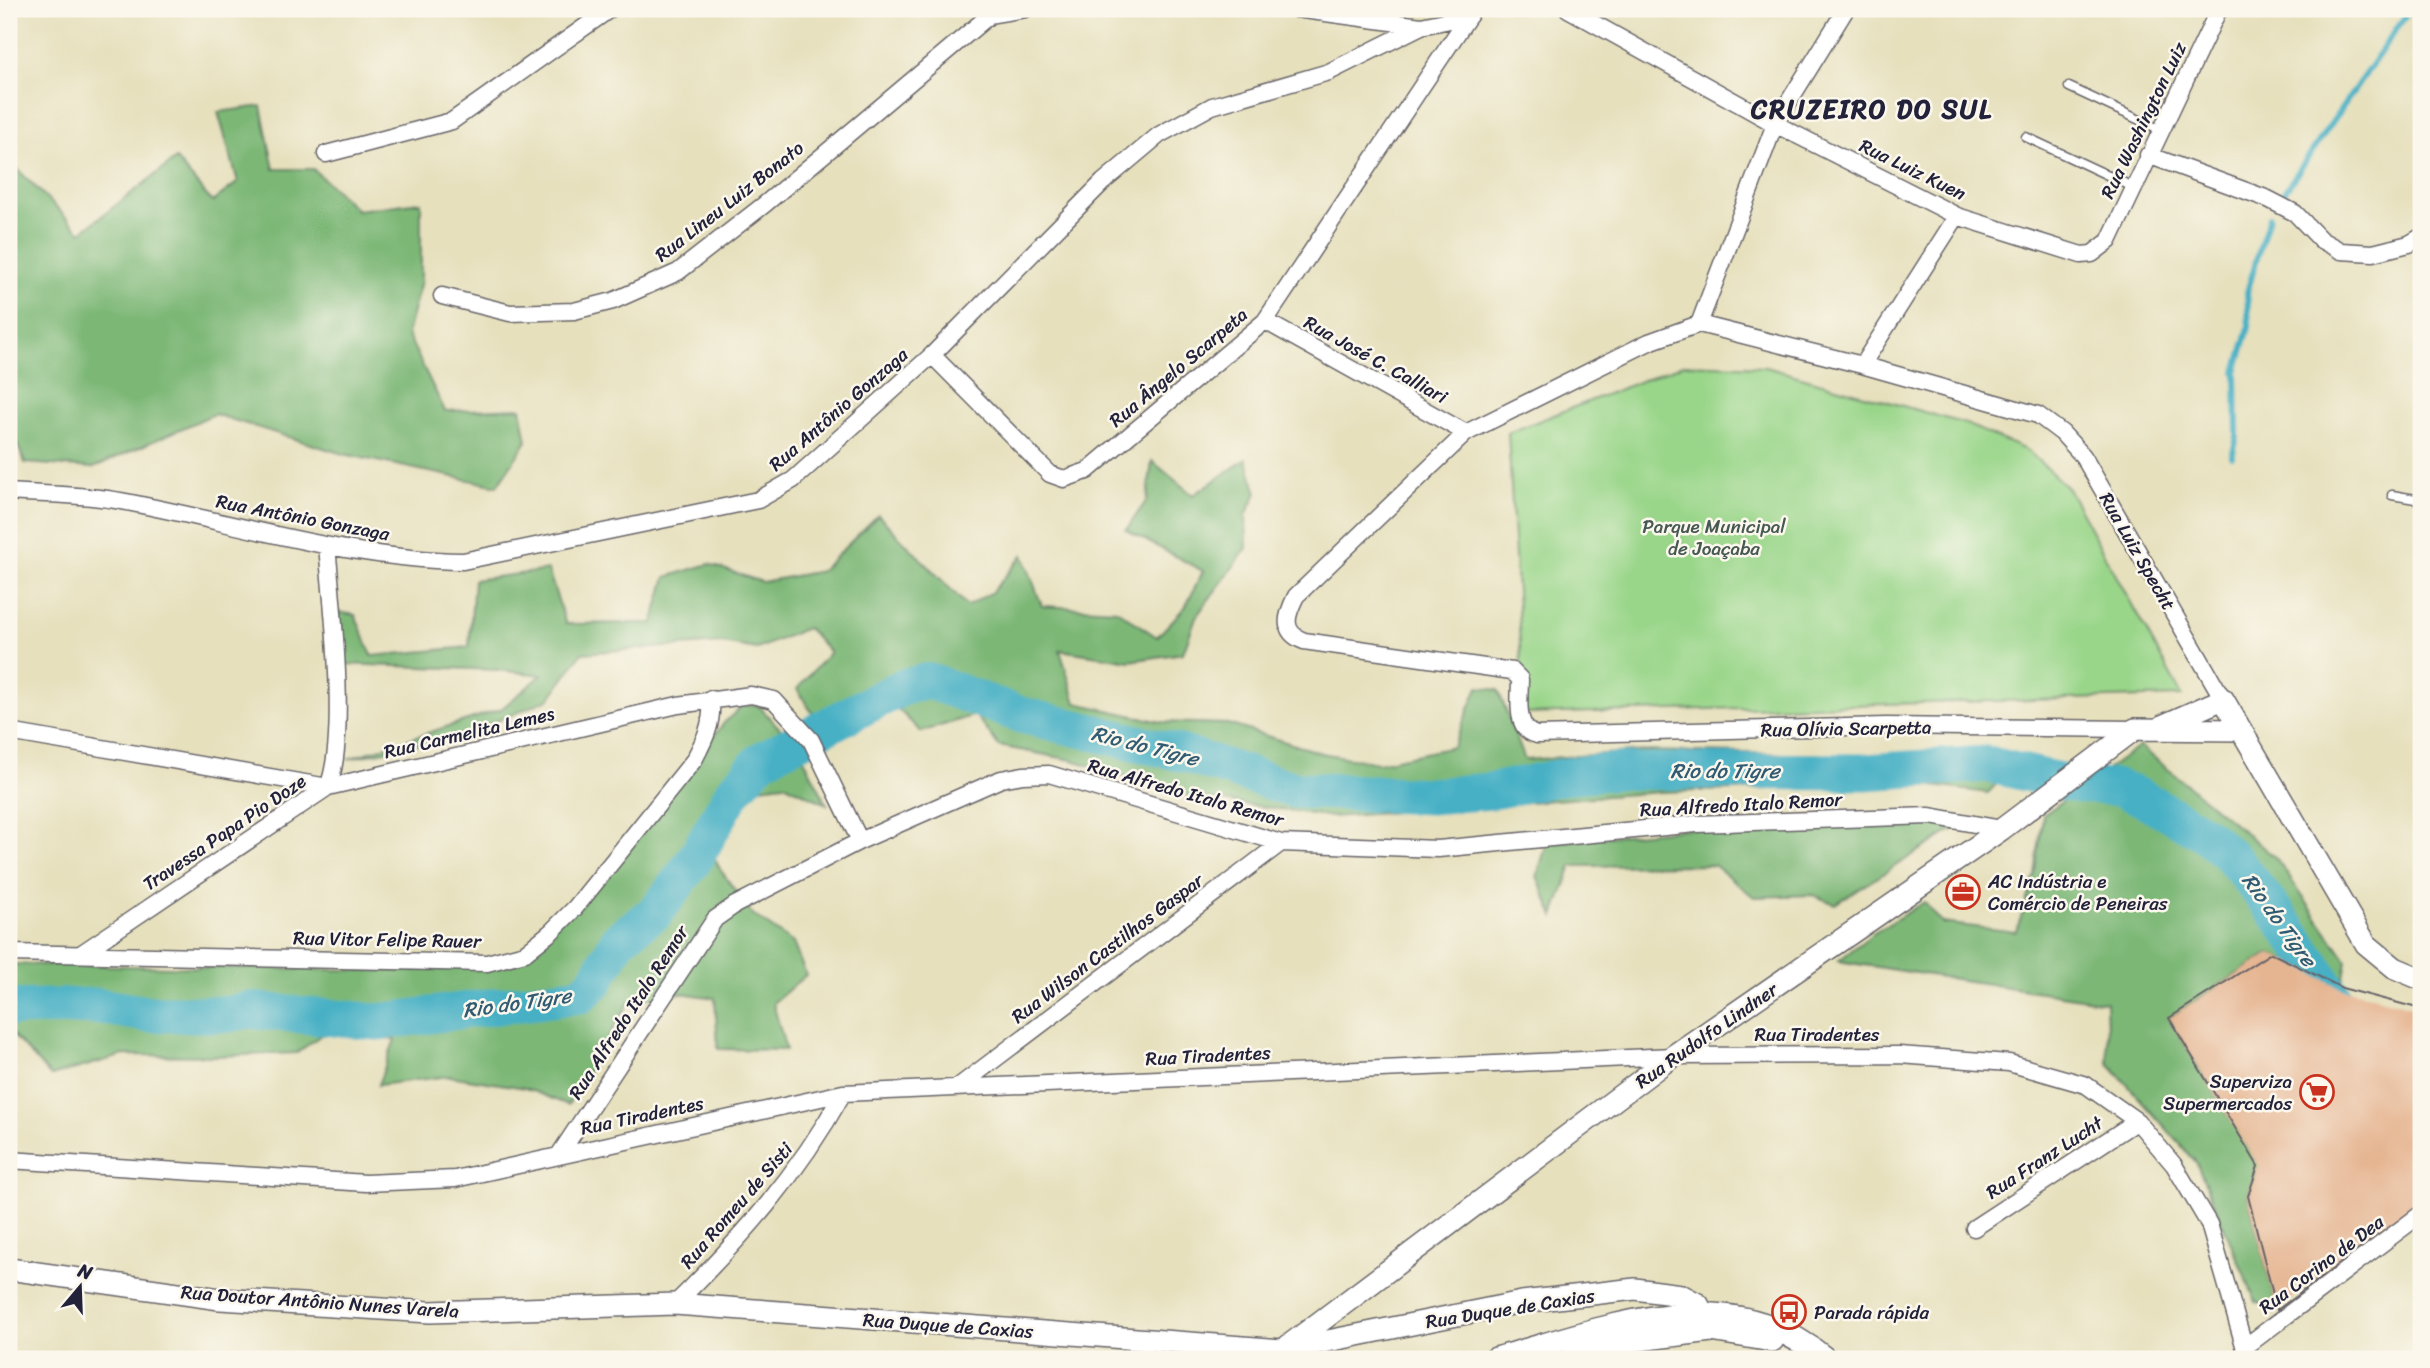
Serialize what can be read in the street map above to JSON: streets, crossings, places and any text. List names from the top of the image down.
{
  "streets": {
    "main road": ["Rua Duque de Caxias"],
    "street": [
      "Rua Washington Luiz",
      "Rua Luiz Kuen",
      "Rua Lineu Luiz Bonato",
      "Rua José C. Calliari",
      "Rua Ângelo Scarpeta",
      "Rua Antônio Gonzaga",
      "Rua Luiz Specht",
      "Rua Olívia Scarpetta",
      "Rua Carmelita Lemes",
      "Rua Alfredo Italo Remor",
      "Travessa Papa Pio Doze",
      "Rua Vitor Felipe Rauer",
      "Rua Wilson Castilhos Gaspar",
      "Rua Tiradentes",
      "Rua Rudolfo Lindner",
      "Rua Franz Lucht",
      "Rua Romeu de Sisti",
      "Rua Corino de Dea",
      "Rua Doutor Antônio Nunes Varela"
    ]
  },
  "crossings": [
    ["Rua Washington Luiz", "Rua Luiz Kuen"],
    ["Rua José C. Calliari", "Rua Ângelo Scarpeta"],
    ["Rua José C. Calliari", "Rua Olívia Scarpetta"],
    ["Rua Ângelo Scarpeta", "Rua Antônio Gonzaga"],
    ["Rua Antônio Gonzaga", "Travessa Papa Pio Doze"],
    ["Rua Luiz Specht", "Rua Olívia Scarpetta"],
    ["Rua Olívia Scarpetta", "Rua Rudolfo Lindner"],
    ["Rua Carmelita Lemes", "Rua Alfredo Italo Remor"],
    ["Rua Carmelita Lemes", "Travessa Papa Pio Doze"],
    ["Rua Carmelita Lemes", "Rua Vitor Felipe Rauer"],
    ["Rua Alfredo Italo Remor", "Rua Wilson Castilhos Gaspar"],
    ["Rua Alfredo Italo Remor", "Rua Tiradentes"],
    ["Rua Alfredo Italo Remor", "Rua Rudolfo Lindner"],
    ["Travessa Papa Pio Doze", "Rua Vitor Felipe Rauer"],
    ["Rua Wilson Castilhos Gaspar", "Rua Tiradentes"],
    ["Rua Tiradentes", "Rua Rudolfo Lindner"],
    ["Rua Tiradentes", "Rua Franz Lucht"],
    ["Rua Tiradentes", "Rua Romeu de Sisti"],
    ["Rua Tiradentes", "Rua Corino de Dea"],
    ["Rua Rudolfo Lindner", "Rua Duque de Caxias"],
    ["Rua Romeu de Sisti", "Rua Doutor Antônio Nunes Varela"],
    ["Rua Romeu de Sisti", "Rua Duque de Caxias"],
    ["Rua Doutor Antônio Nunes Varela", "Rua Duque de Caxias"]
  ],
  "districts": ["CRUZEIRO DO SUL"],
  "water": ["Rio do Tigre"],
  "parks": ["Parque Municipal de Joaçaba"],
  "places": {
    "office": ["AC Indústria e Comércio de Peneiras"],
    "supermarket": ["Superviza Supermercados"],
    "bus stop": ["Parada rápida"]
  },
  "north": "top"
}
